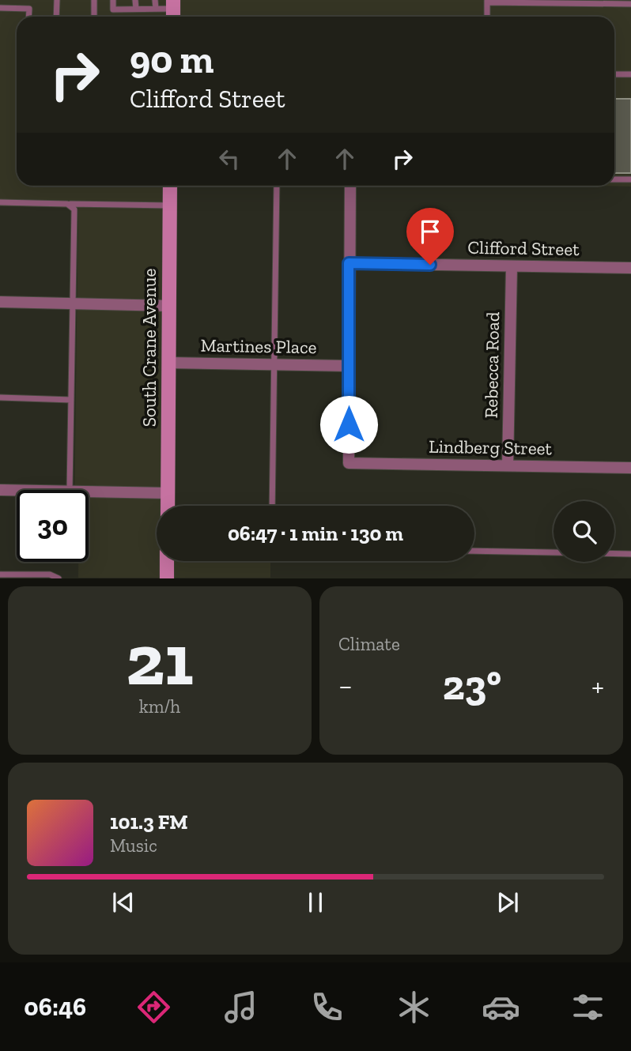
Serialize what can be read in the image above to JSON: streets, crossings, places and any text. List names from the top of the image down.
{
  "streets": {
    "main road": ["South Crane Avenue"],
    "street": [
      "Clifford Street",
      "Martines Place",
      "Rebecca Road",
      "Lindberg Street"
    ]
  },
  "crossings": [
    ["Clifford Street", "Rebecca Road"],
    ["Martines Place", "South Crane Avenue"],
    ["Martines Place", "Lindberg Street"],
    ["Rebecca Road", "Lindberg Street"]
  ],
  "page": {
    "turn": ["90 m", "Clifford Street"],
    "limit": "30",
    "trip": "06:47 · 1 min · 130 m",
    "tile": [
      ["21", "km/h"],
      "Climate"
    ],
    "heat": ["−", "23°", "+"],
    "song": ["101.3 FM", "Music"],
    "tabs": "06:46"
  }
}
